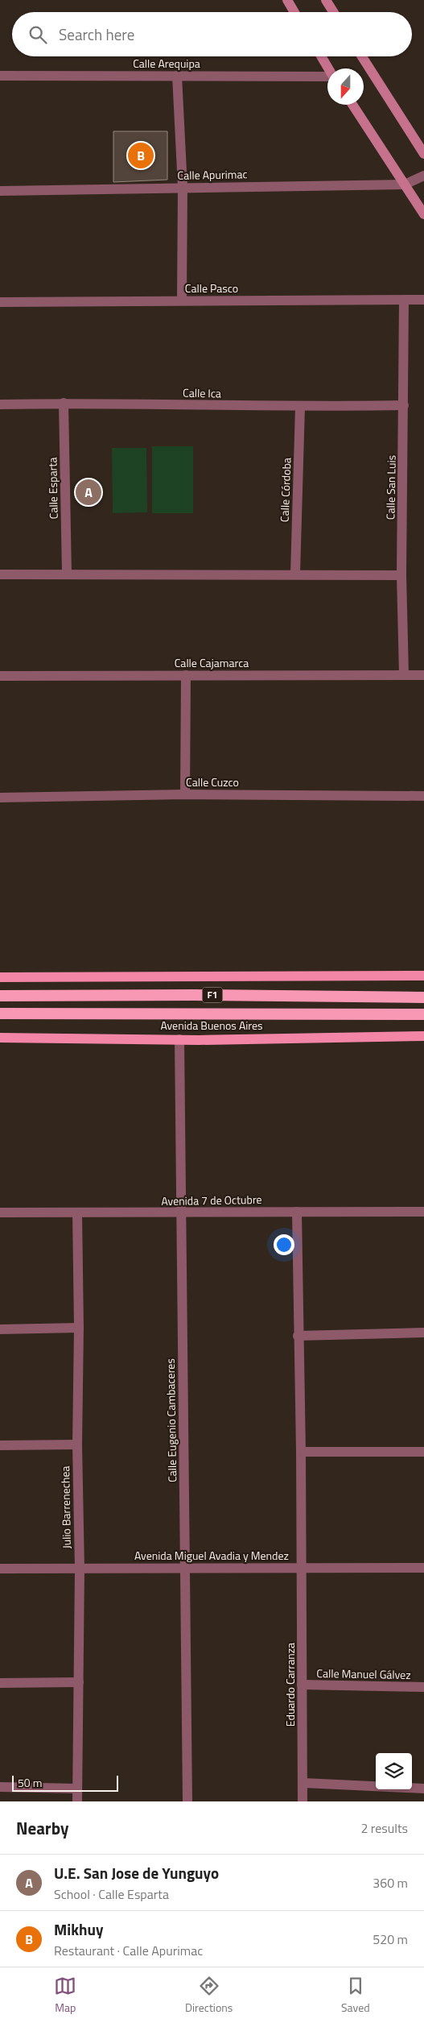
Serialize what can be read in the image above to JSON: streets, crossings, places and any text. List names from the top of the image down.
{
  "streets": {
    "highway": ["F1", "Avenida Buenos Aires"],
    "street": [
      "Calle Arequipa",
      "Calle Apurimac",
      "Calle Pasco",
      "Calle Ica",
      "Calle San Luis",
      "Calle Esparta",
      "Calle Córdoba",
      "Calle Cajamarca",
      "Calle Cuzco",
      "Avenida 7 de Octubre",
      "Calle Eugenio Cambaceres",
      "Julio Barrenechea",
      "Avenida Miguel Avadia y Mendez",
      "Calle Manuel Gálvez",
      "Eduardo Carranza"
    ]
  },
  "crossings": [
    ["Calle Pasco", "Calle San Luis"],
    ["Calle Ica", "Calle San Luis"],
    ["Calle Ica", "Calle Esparta"],
    ["Calle Ica", "Calle Córdoba"],
    ["Calle San Luis", "Calle Cajamarca"],
    ["Avenida Buenos Aires", "Calle Eugenio Cambaceres"],
    ["Avenida 7 de Octubre", "Calle Eugenio Cambaceres"],
    ["Avenida 7 de Octubre", "Julio Barrenechea"],
    ["Avenida 7 de Octubre", "Eduardo Carranza"],
    ["Calle Eugenio Cambaceres", "Avenida Miguel Avadia y Mendez"],
    ["Julio Barrenechea", "Avenida Miguel Avadia y Mendez"],
    ["Avenida Miguel Avadia y Mendez", "Eduardo Carranza"],
    ["Calle Manuel Gálvez", "Eduardo Carranza"]
  ],
  "scale_bar": "50 m",
  "north": "bottom",
  "page": {
    "search": "Search here",
    "pins": ["B", "A"],
    "scale": "50 m",
    "heading": ["Nearby", "2 results"],
    "list": [
      {
        "mark": "A",
        "name": "U.E. San Jose de Yunguyo",
        "note": "School · Calle Esparta",
        "value": "360 m"
      },
      {
        "mark": "B",
        "name": "Mikhuy",
        "note": "Restaurant · Calle Apurimac",
        "value": "520 m"
      }
    ],
    "nav": ["Map", "Directions", "Saved"]
  }
}
